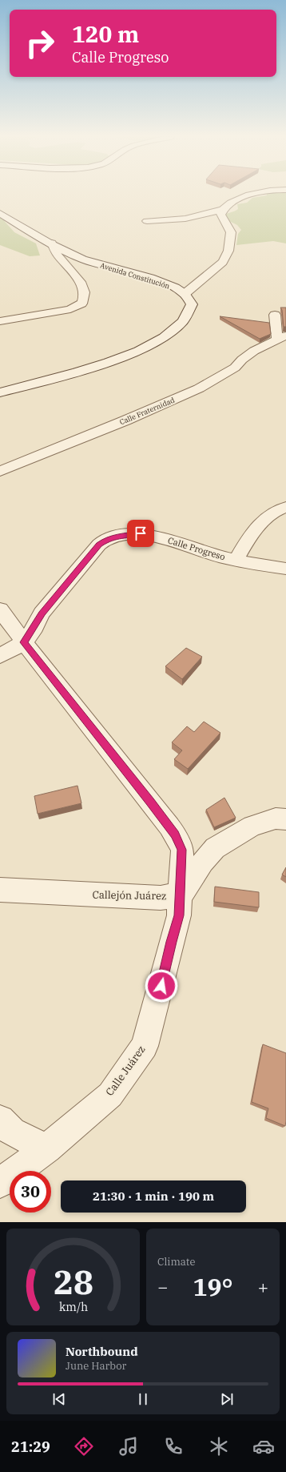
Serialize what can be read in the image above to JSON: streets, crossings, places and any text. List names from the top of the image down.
{
  "streets": {
    "street": [
      "Avenida Constitución",
      "Calle Fraternidad",
      "Calle Progreso",
      "Callejón Juárez",
      "Calle Juárez"
    ]
  },
  "crossings": [
    ["Calle Progreso", "Calle Juárez"],
    ["Callejón Juárez", "Calle Juárez"]
  ],
  "page": {
    "turn": ["120 m", "Calle Progreso"],
    "limit": "30",
    "trip": "21:30 · 1 min · 190 m",
    "tile": "Climate",
    "heat": ["−", "19°", "+"],
    "song": ["Northbound", "June Harbor"],
    "tabs": "21:29",
    "gauge": ["28", "km/h"]
  }
}
